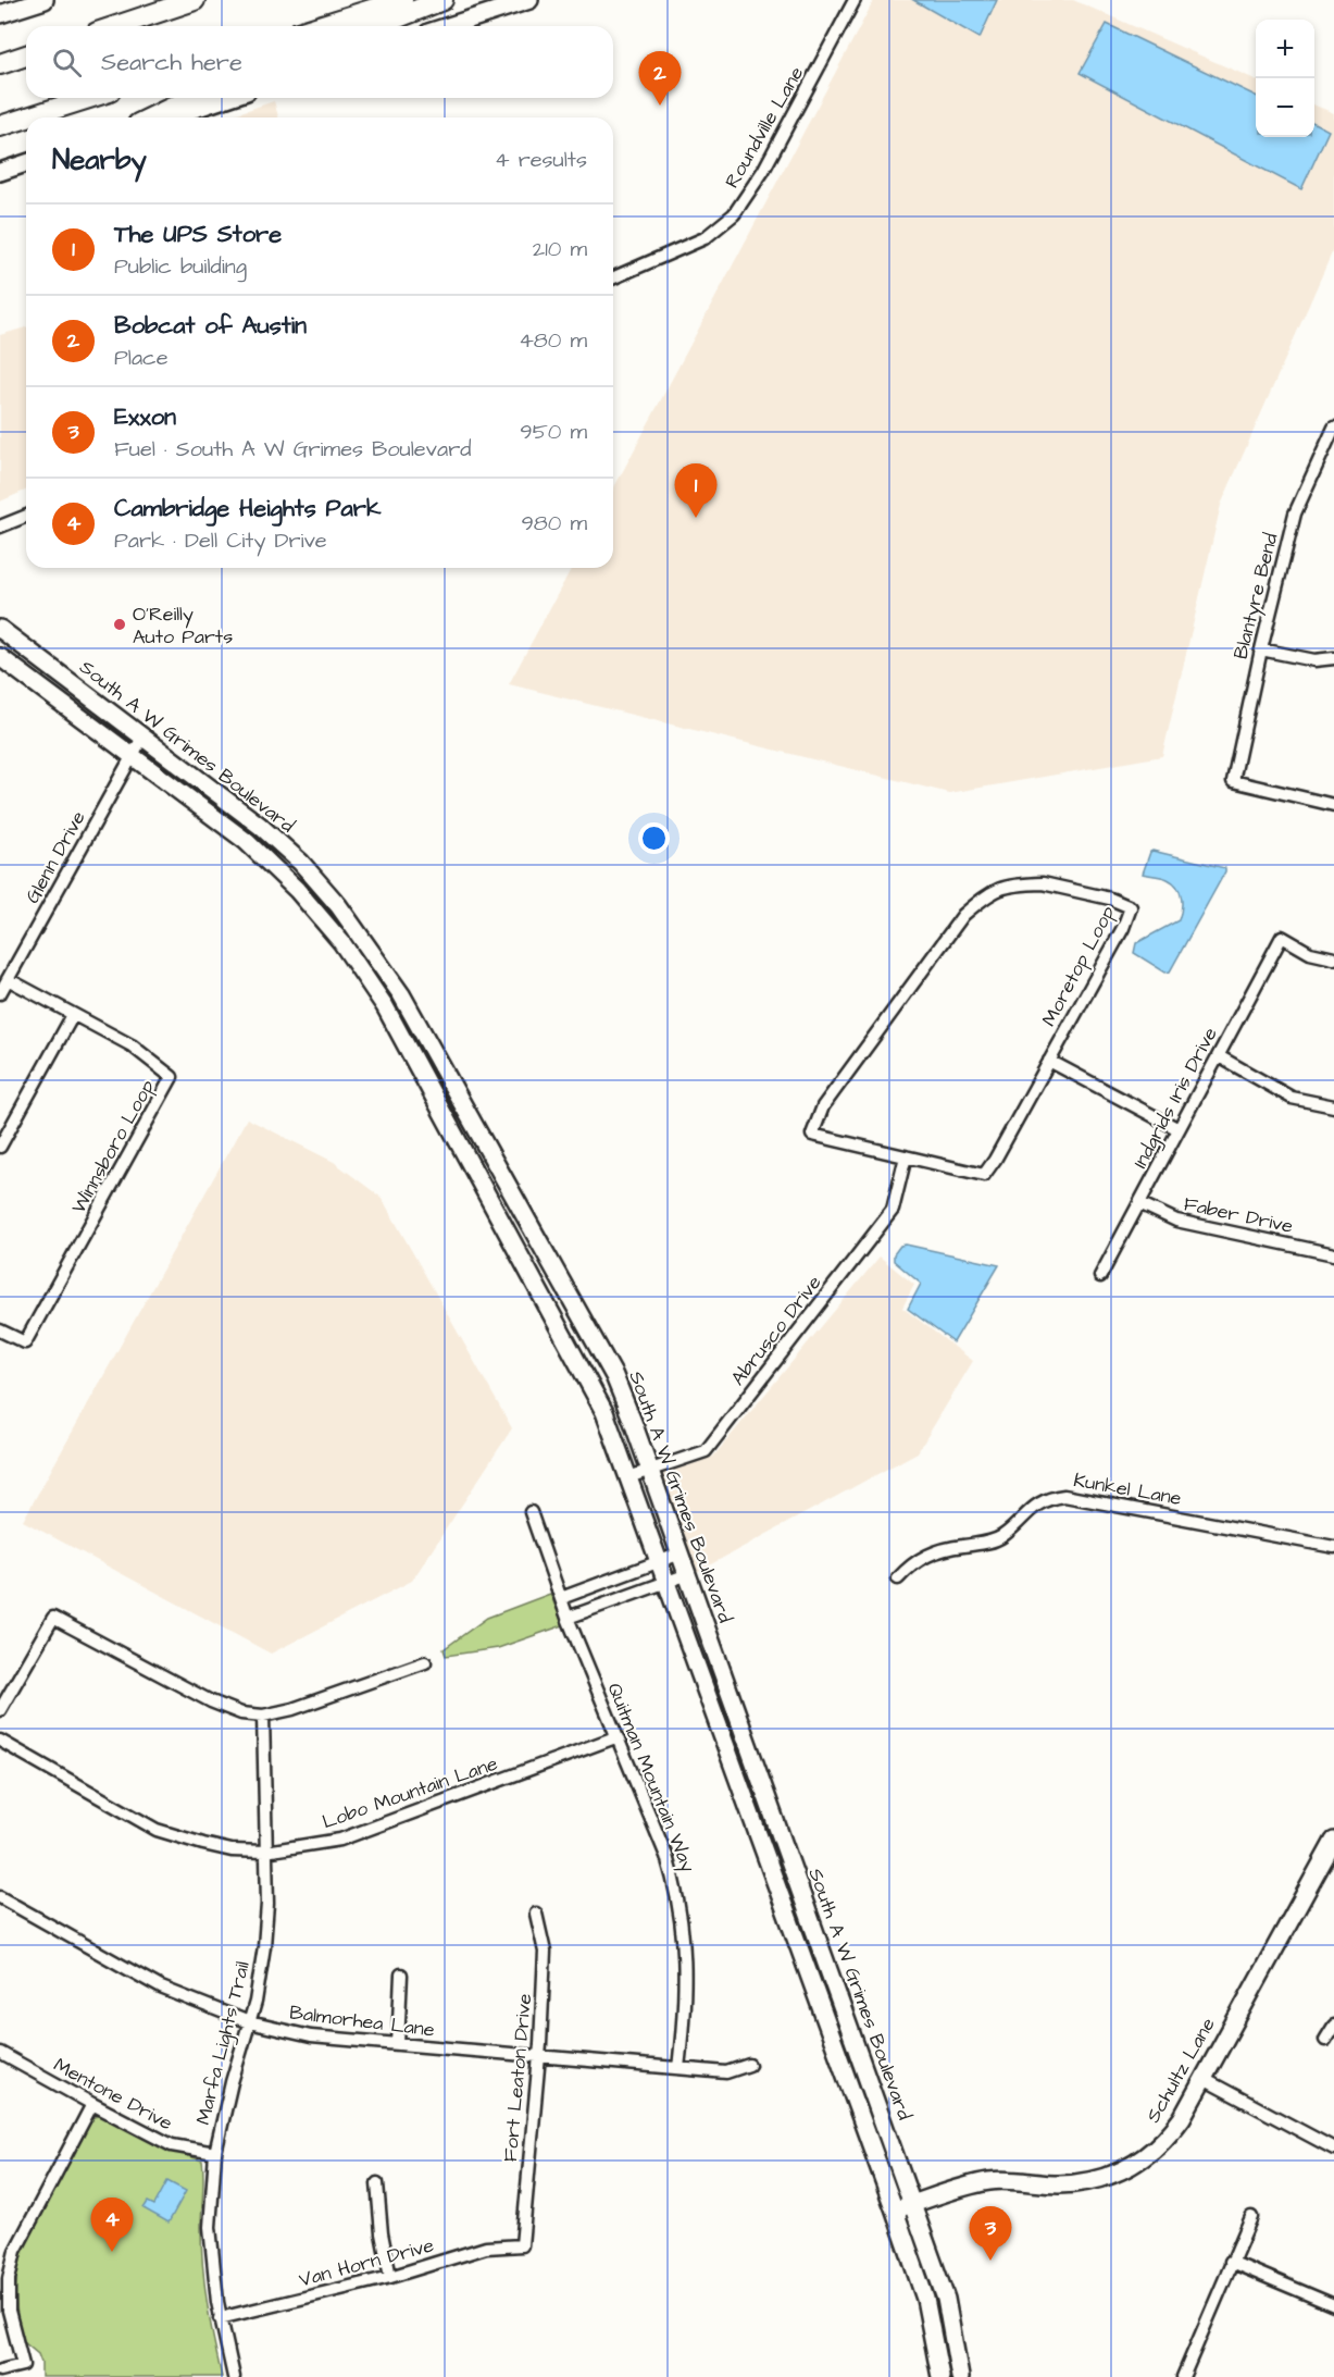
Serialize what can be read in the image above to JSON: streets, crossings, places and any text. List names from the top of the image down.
{
  "streets": {
    "main road": ["South A W Grimes Boulevard", "Schultz Lane"],
    "street": [
      "Roundville Lane",
      "Blantyre Bend",
      "Glenn Drive",
      "Moretop Loop",
      "Indgrids Iris Drive",
      "Winnsboro Loop",
      "Faber Drive",
      "Abrusco Drive",
      "Kunkel Lane",
      "Quitman Mountain Way",
      "Lobo Mountain Lane",
      "Balmorhea Lane",
      "Marfa Lights Trail",
      "Fort Leaton Drive",
      "Mentone Drive",
      "Van Horn Drive"
    ]
  },
  "crossings": [
    ["South A W Grimes Boulevard", "Glenn Drive"],
    ["South A W Grimes Boulevard", "Abrusco Drive"],
    ["South A W Grimes Boulevard", "Schultz Lane"],
    ["Glenn Drive", "Winnsboro Loop"],
    ["Moretop Loop", "Abrusco Drive"],
    ["Indgrids Iris Drive", "Faber Drive"],
    ["Quitman Mountain Way", "Lobo Mountain Lane"],
    ["Quitman Mountain Way", "Balmorhea Lane"],
    ["Lobo Mountain Lane", "Marfa Lights Trail"],
    ["Balmorhea Lane", "Marfa Lights Trail"],
    ["Balmorhea Lane", "Fort Leaton Drive"],
    ["Marfa Lights Trail", "Mentone Drive"],
    ["Marfa Lights Trail", "Van Horn Drive"],
    ["Fort Leaton Drive", "Van Horn Drive"]
  ],
  "places": ["O'Reilly Auto Parts"],
  "page": {
    "map_buttons": ["+", "−"],
    "search": "Search here",
    "pins": [
      "2",
      "1",
      "4",
      "3"
    ],
    "heading": ["Nearby", "4 results"],
    "list": [
      {
        "mark": "1",
        "name": "The UPS Store",
        "note": "Public building",
        "value": "210 m"
      },
      {
        "mark": "2",
        "name": "Bobcat of Austin",
        "note": "Place",
        "value": "480 m"
      },
      {
        "mark": "3",
        "name": "Exxon",
        "note": "Fuel · South A W Grimes Boulevard",
        "value": "950 m"
      },
      {
        "mark": "4",
        "name": "Cambridge Heights Park",
        "note": "Park · Dell City Drive",
        "value": "980 m"
      }
    ]
  }
}
